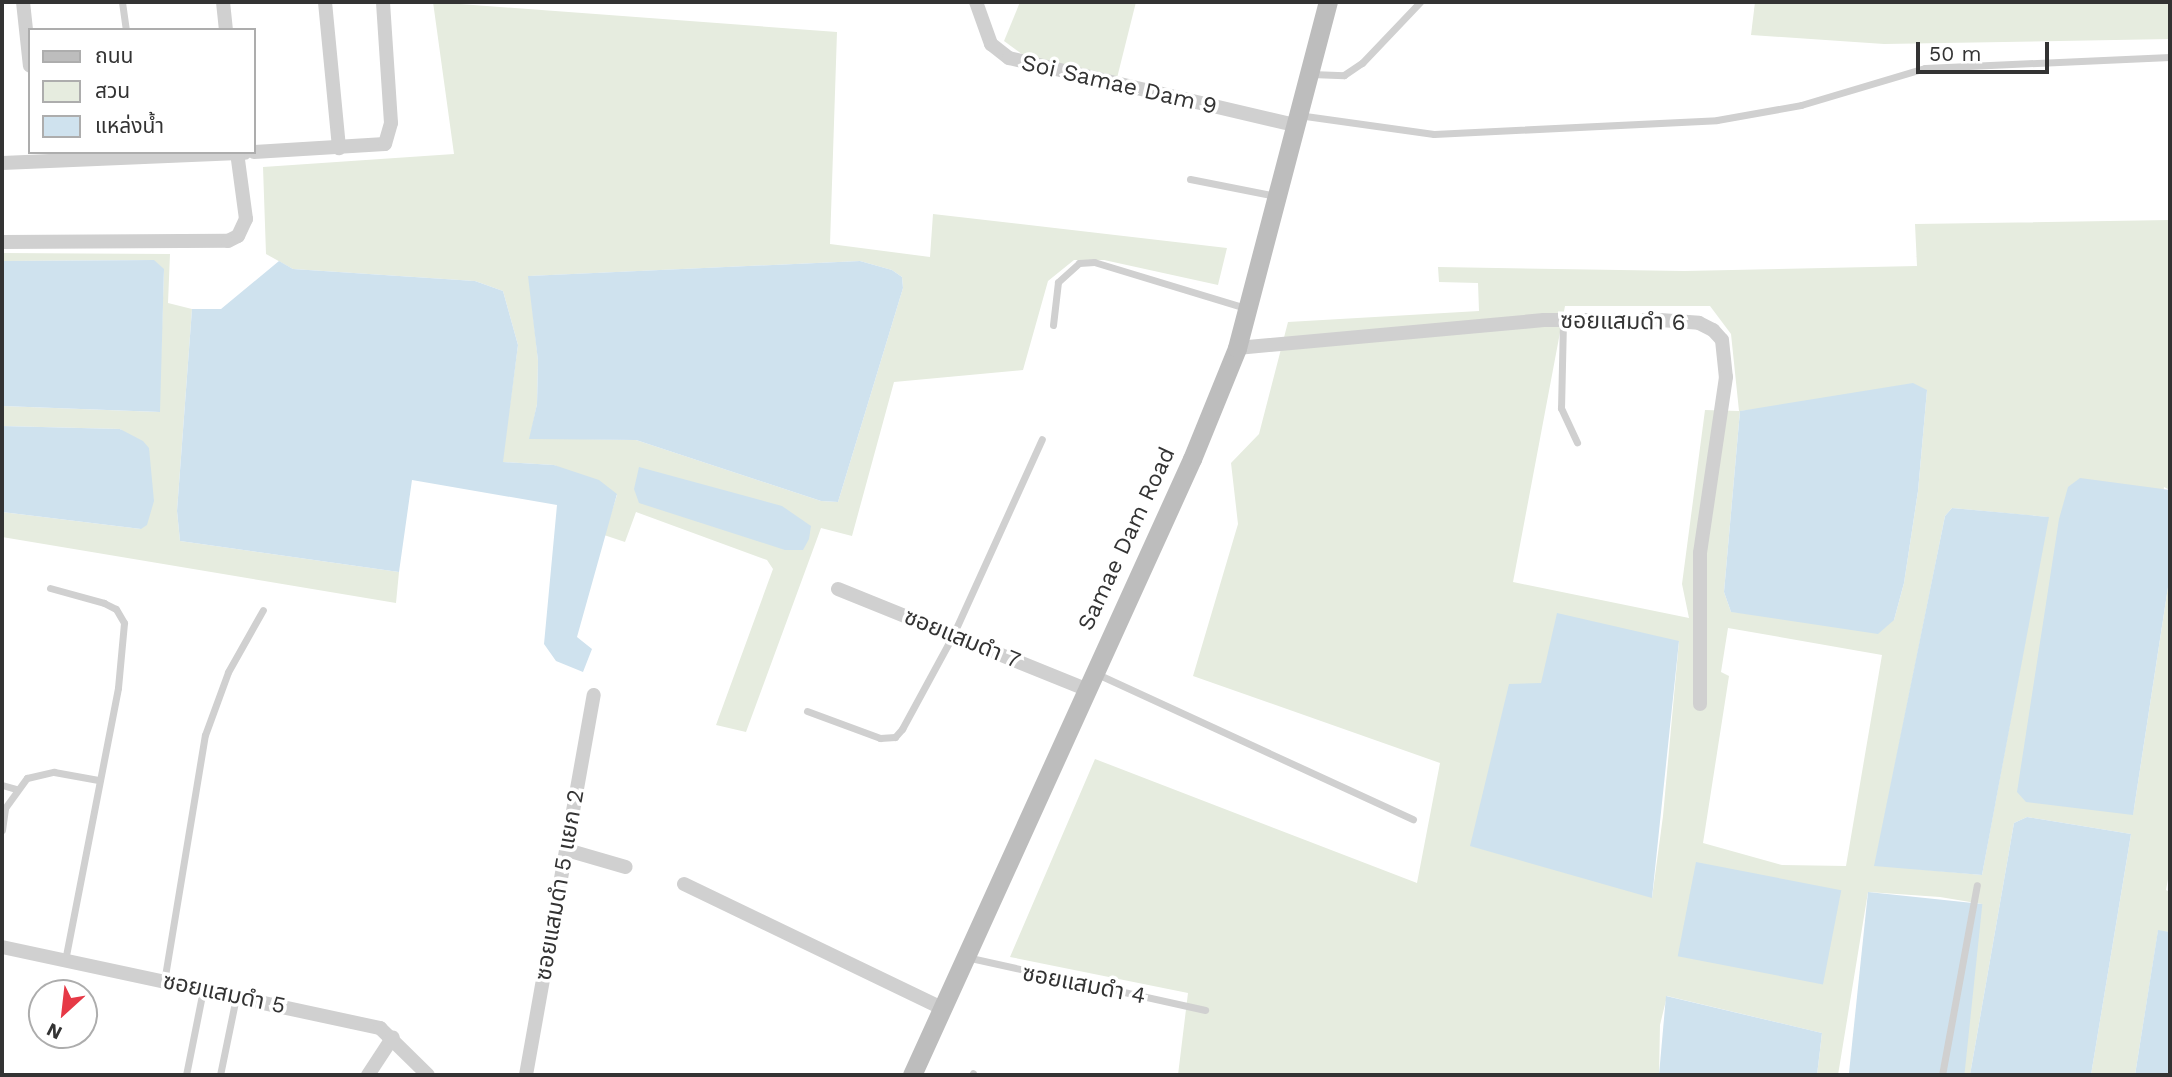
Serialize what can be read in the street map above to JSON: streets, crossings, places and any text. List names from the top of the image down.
{
  "streets": {
    "street": [
      "Soi Samae Dam 9",
      "ซอยแสมดำ 6",
      "Samae Dam Road",
      "ซอยแสมดำ 7",
      "ซอยแสมดำ 5 แยก 2",
      "ซอยแสมดำ 5"
    ],
    "lane": ["ซอยแสมดำ 4"]
  },
  "crossings": [
    ["Soi Samae Dam 9", "Samae Dam Road"],
    ["ซอยแสมดำ 6", "Samae Dam Road"],
    ["Samae Dam Road", "ซอยแสมดำ 7"],
    ["Samae Dam Road", "ซอยแสมดำ 4"]
  ],
  "legend": ["ถนน", "สวน", "แหล่งน้ำ"],
  "scale_bar": "50 m",
  "north": "bottom left"
}
